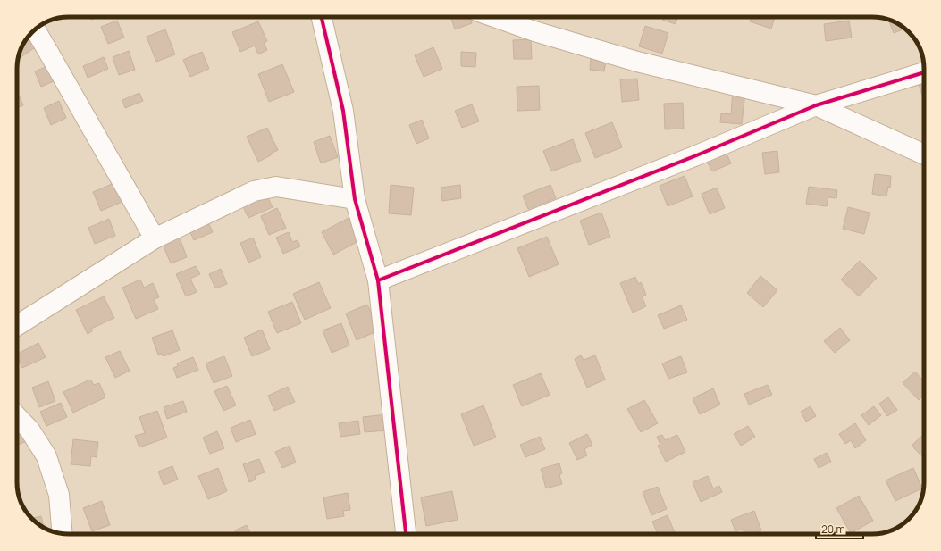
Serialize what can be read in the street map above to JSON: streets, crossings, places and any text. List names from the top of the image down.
{
  "scale_bar": "20 m"
}
